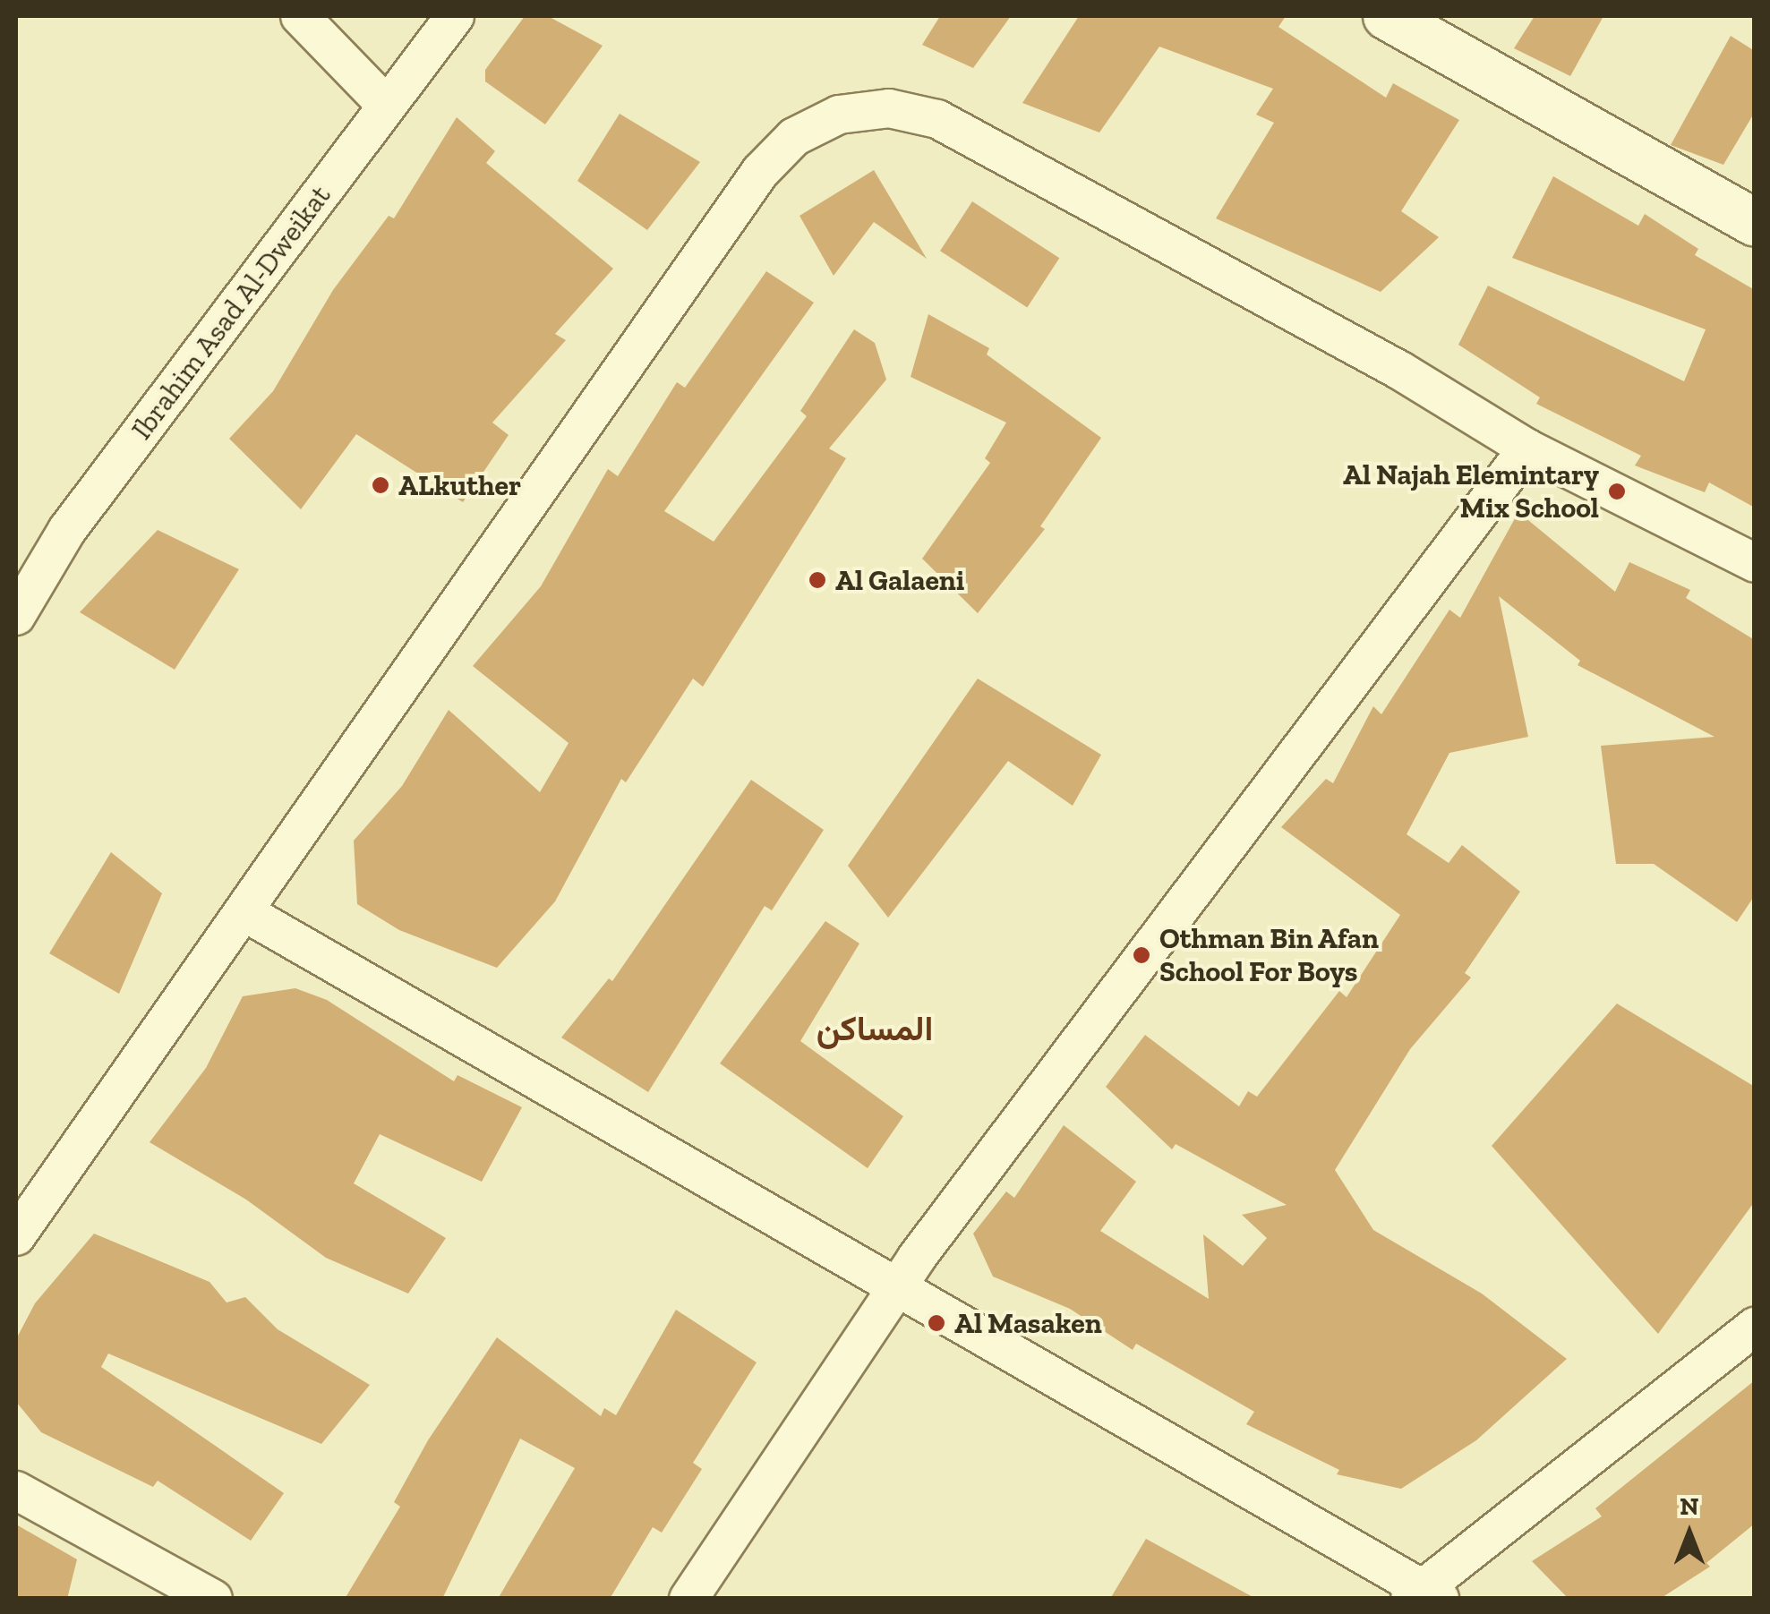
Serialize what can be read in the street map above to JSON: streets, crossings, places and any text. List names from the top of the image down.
{
  "streets": {
    "street": ["Ibrahim Asad Al-Dweikat"]
  },
  "districts": ["المساكن"],
  "places": [
    "ALkuther",
    "Al Najah Elemintary Mix School",
    "Al Galaeni",
    "Othman Bin Afan School For Boys",
    "Al Masaken"
  ],
  "north": "top"
}
